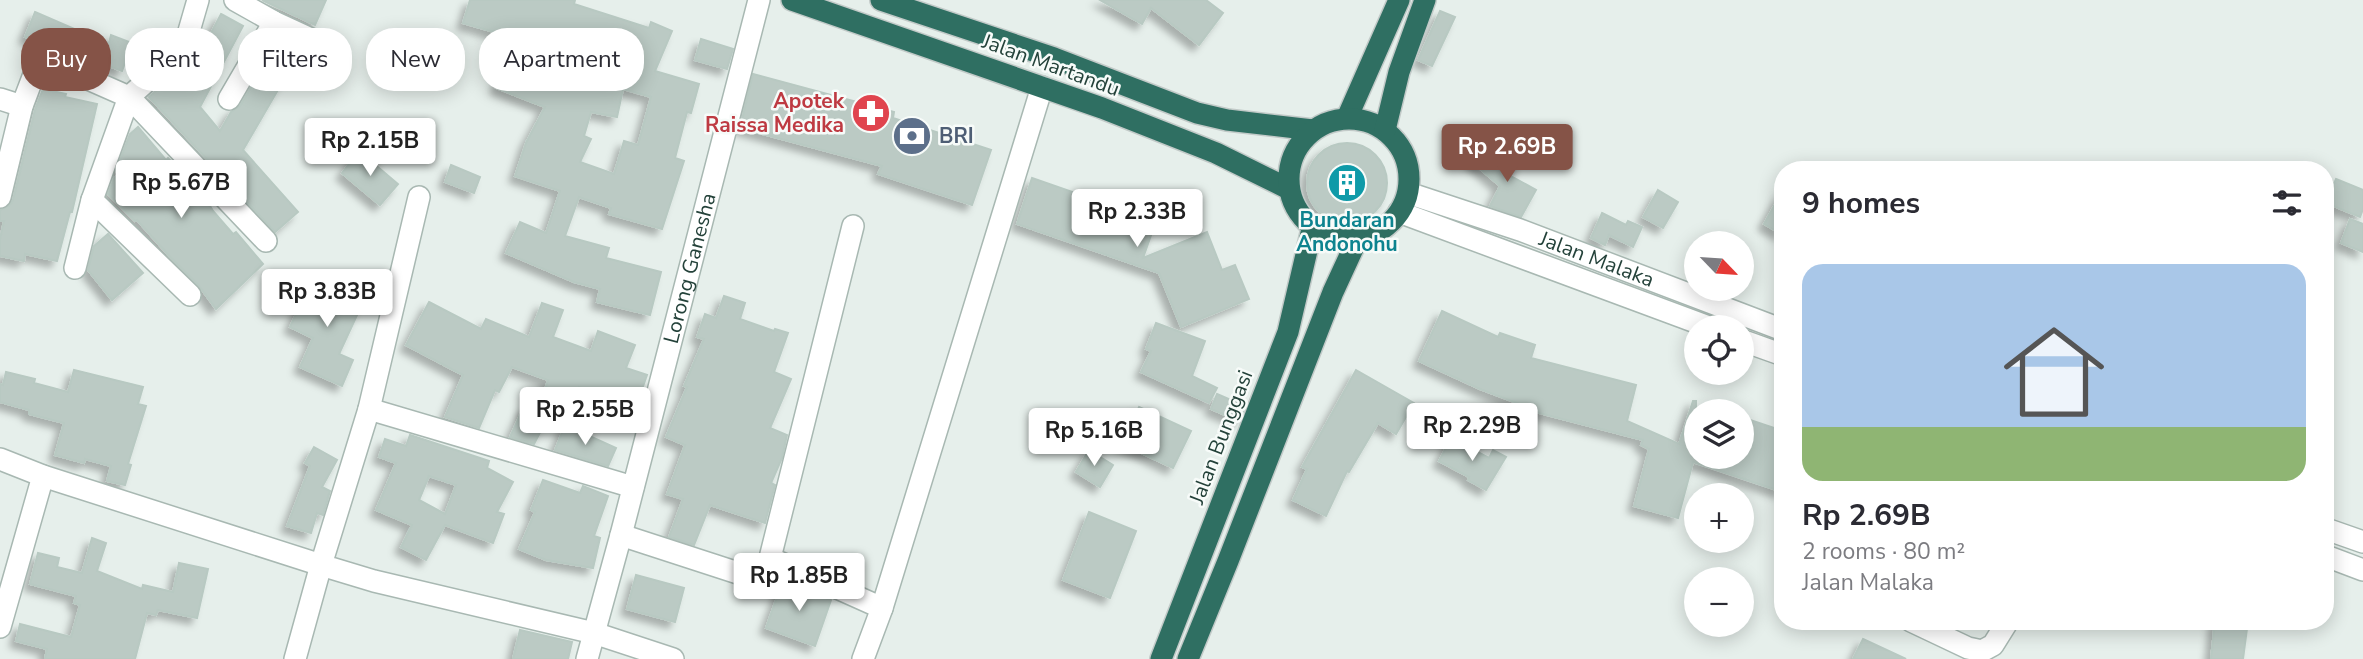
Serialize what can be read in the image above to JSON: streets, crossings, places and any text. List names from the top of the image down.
{
  "streets": {
    "highway": ["Jalan Martandu", "Jalan Bunggasi"],
    "street": ["Jalan Malaka", "Lorong Ganesha"]
  },
  "crossings": [
    ["Jalan Martandu", "Jalan Malaka"],
    ["Jalan Martandu", "Jalan Bunggasi"],
    ["Jalan Malaka", "Jalan Bunggasi"]
  ],
  "places": {
    "pharmacy": ["Apotek Raissa Medika"],
    "bank": ["BRI"],
    "building": ["Bundaran Andonohu"]
  },
  "north": "bottom right",
  "page": {
    "chip": [
      "Buy",
      "Rent",
      "Filters",
      "New",
      "Apartment"
    ],
    "price": [
      "Rp 2.15B",
      "Rp 2.69B",
      "Rp 5.67B",
      "Rp 2.33B",
      "Rp 3.83B",
      "Rp 2.55B",
      "Rp 2.29B",
      "Rp 5.16B",
      "Rp 1.85B"
    ],
    "heading": "9 homes",
    "map_buttons": ["+", "−"],
    "list": [
      {
        "name": "Rp 2.69B",
        "note": "2 rooms · 80 m² · Jalan Malaka"
      }
    ]
  }
}
